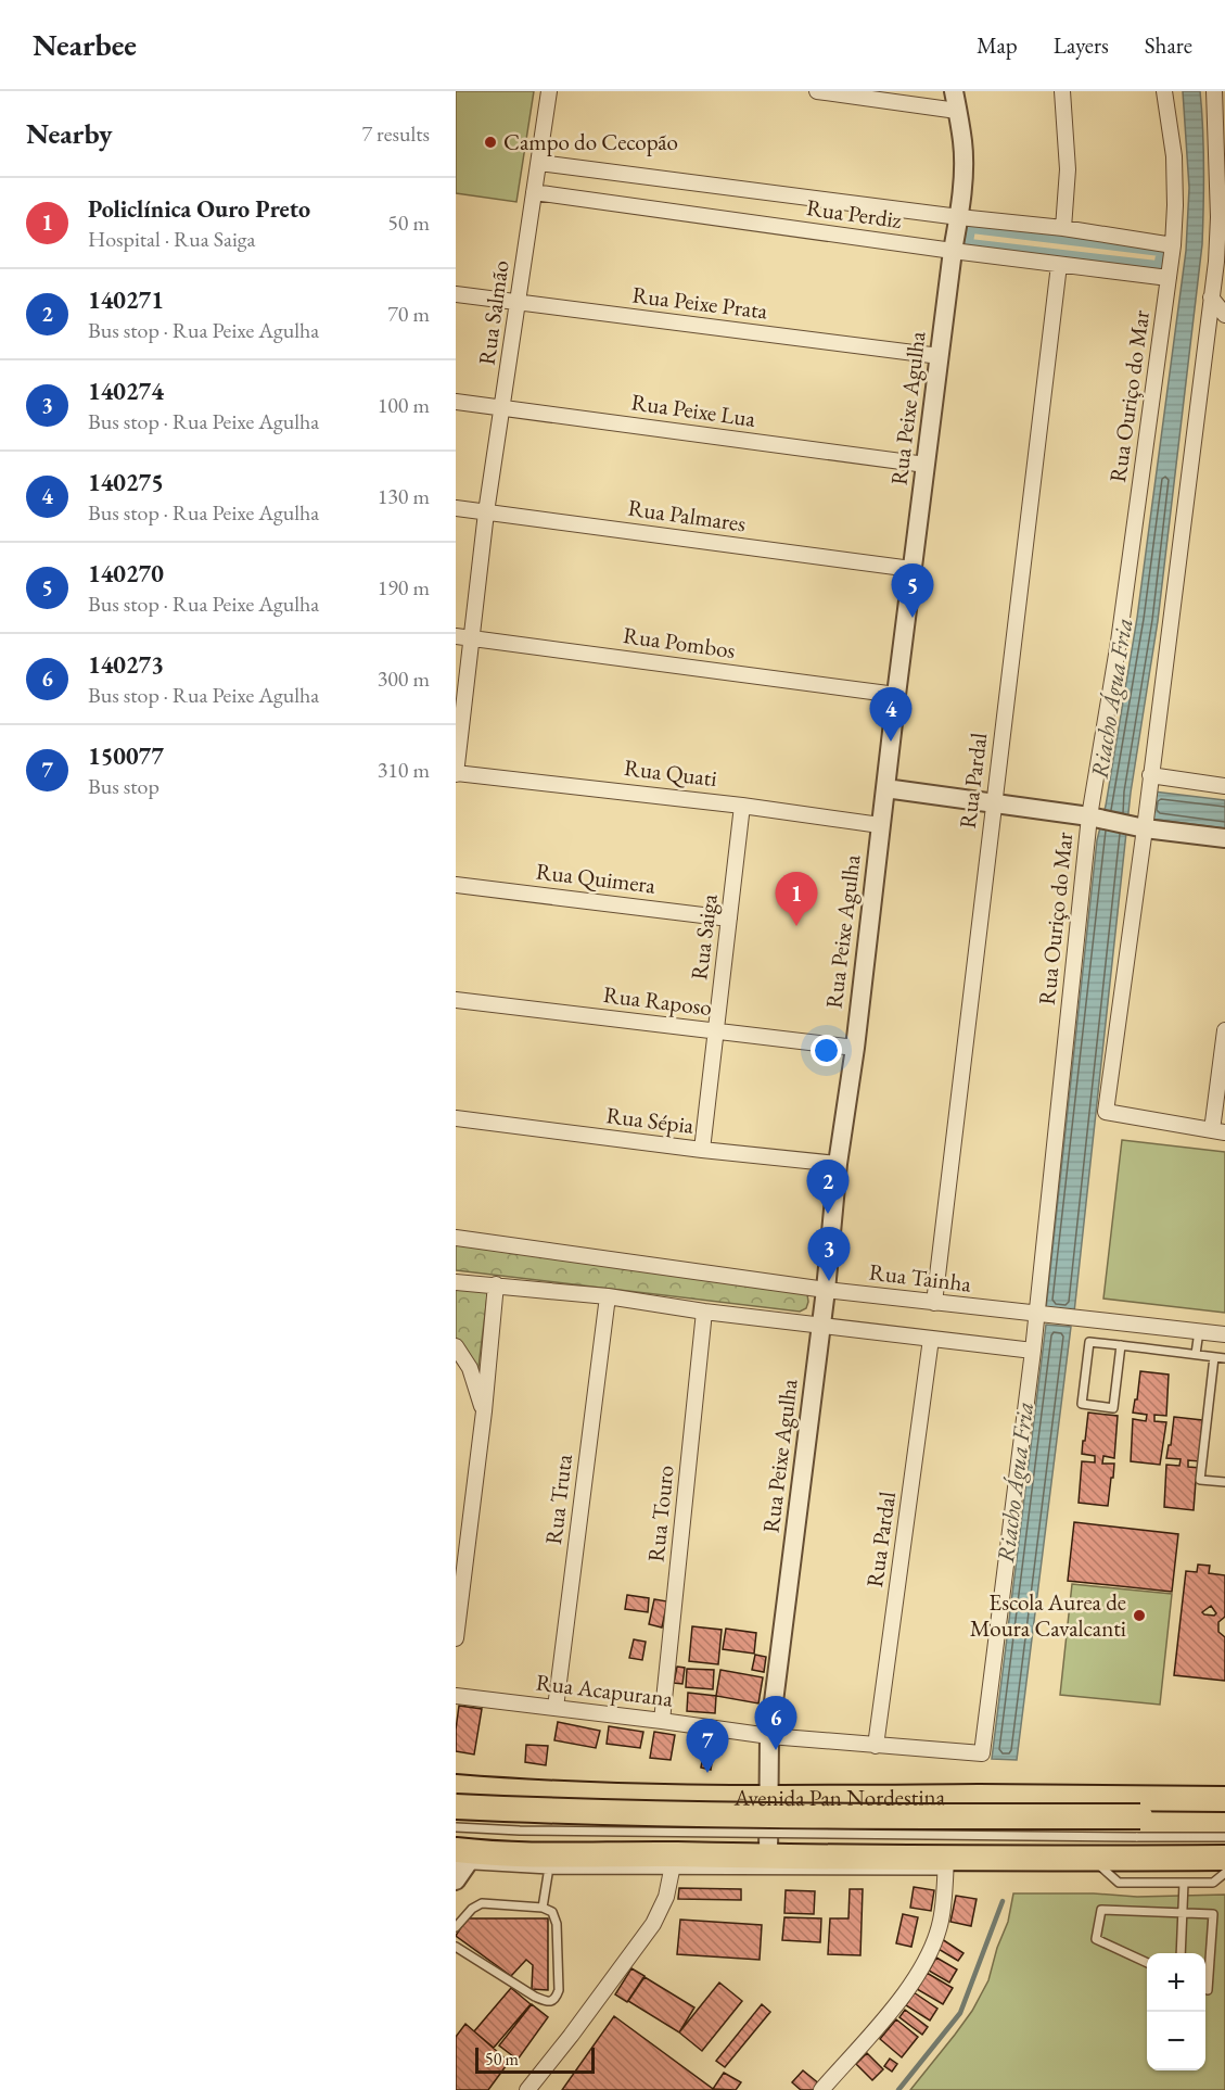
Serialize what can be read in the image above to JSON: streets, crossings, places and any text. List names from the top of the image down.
{
  "streets": {
    "highway": ["Avenida Pan Nordestina"],
    "street": [
      "Rua Perdiz",
      "Rua Peixe Prata",
      "Rua Salmão",
      "Rua Ouriço do Mar",
      "Rua Peixe Agulha",
      "Rua Peixe Lua",
      "Rua Palmares",
      "Rua Pombos",
      "Rua Quati",
      "Rua Pardal",
      "Rua Quimera",
      "Rua Saiga",
      "Rua Raposo",
      "Rua Sépia",
      "Rua Tainha",
      "Rua Truta",
      "Rua Touro",
      "Rua Acapurana"
    ]
  },
  "crossings": [
    ["Rua Perdiz", "Rua Salmão"],
    ["Rua Perdiz", "Rua Ouriço do Mar"],
    ["Rua Perdiz", "Rua Peixe Agulha"],
    ["Rua Perdiz", "Rua Pardal"],
    ["Rua Peixe Prata", "Rua Salmão"],
    ["Rua Peixe Prata", "Rua Peixe Agulha"],
    ["Rua Salmão", "Rua Peixe Lua"],
    ["Rua Salmão", "Rua Palmares"],
    ["Rua Salmão", "Rua Pombos"],
    ["Rua Salmão", "Rua Quati"],
    ["Rua Ouriço do Mar", "Rua Tainha"],
    ["Rua Ouriço do Mar", "Rua Acapurana"],
    ["Rua Peixe Agulha", "Rua Peixe Lua"],
    ["Rua Peixe Agulha", "Rua Palmares"],
    ["Rua Peixe Agulha", "Rua Pombos"],
    ["Rua Peixe Agulha", "Rua Quati"],
    ["Rua Peixe Agulha", "Rua Raposo"],
    ["Rua Peixe Agulha", "Rua Sépia"],
    ["Rua Peixe Agulha", "Rua Tainha"],
    ["Rua Peixe Agulha", "Rua Acapurana"],
    ["Rua Peixe Agulha", "Avenida Pan Nordestina"],
    ["Rua Quati", "Rua Saiga"],
    ["Rua Pardal", "Rua Tainha"],
    ["Rua Pardal", "Rua Acapurana"],
    ["Rua Quimera", "Rua Saiga"],
    ["Rua Saiga", "Rua Raposo"],
    ["Rua Saiga", "Rua Sépia"],
    ["Rua Truta", "Rua Acapurana"],
    ["Rua Touro", "Rua Acapurana"]
  ],
  "water": ["Riacho Água Fria"],
  "places": ["Campo do Cecopão", "Escola Aurea de Moura Cavalcanti"],
  "scale_bar": "50 m",
  "page": {
    "header": "Nearbee",
    "nav": ["Map", "Layers", "Share"],
    "heading": ["Nearby", "7 results"],
    "list": [
      {
        "mark": "1",
        "name": "Policlínica Ouro Preto",
        "note": "Hospital · Rua Saiga",
        "value": "50 m"
      },
      {
        "mark": "2",
        "name": "140271",
        "note": "Bus stop · Rua Peixe Agulha",
        "value": "70 m"
      },
      {
        "mark": "3",
        "name": "140274",
        "note": "Bus stop · Rua Peixe Agulha",
        "value": "100 m"
      },
      {
        "mark": "4",
        "name": "140275",
        "note": "Bus stop · Rua Peixe Agulha",
        "value": "130 m"
      },
      {
        "mark": "5",
        "name": "140270",
        "note": "Bus stop · Rua Peixe Agulha",
        "value": "190 m"
      },
      {
        "mark": "6",
        "name": "140273",
        "note": "Bus stop · Rua Peixe Agulha",
        "value": "300 m"
      },
      {
        "mark": "7",
        "name": "150077",
        "note": "Bus stop",
        "value": "310 m"
      }
    ],
    "pins": [
      "5",
      "4",
      "1",
      "2",
      "3",
      "6",
      "7"
    ],
    "map_buttons": ["+", "−"],
    "scale": "50 m"
  }
}
